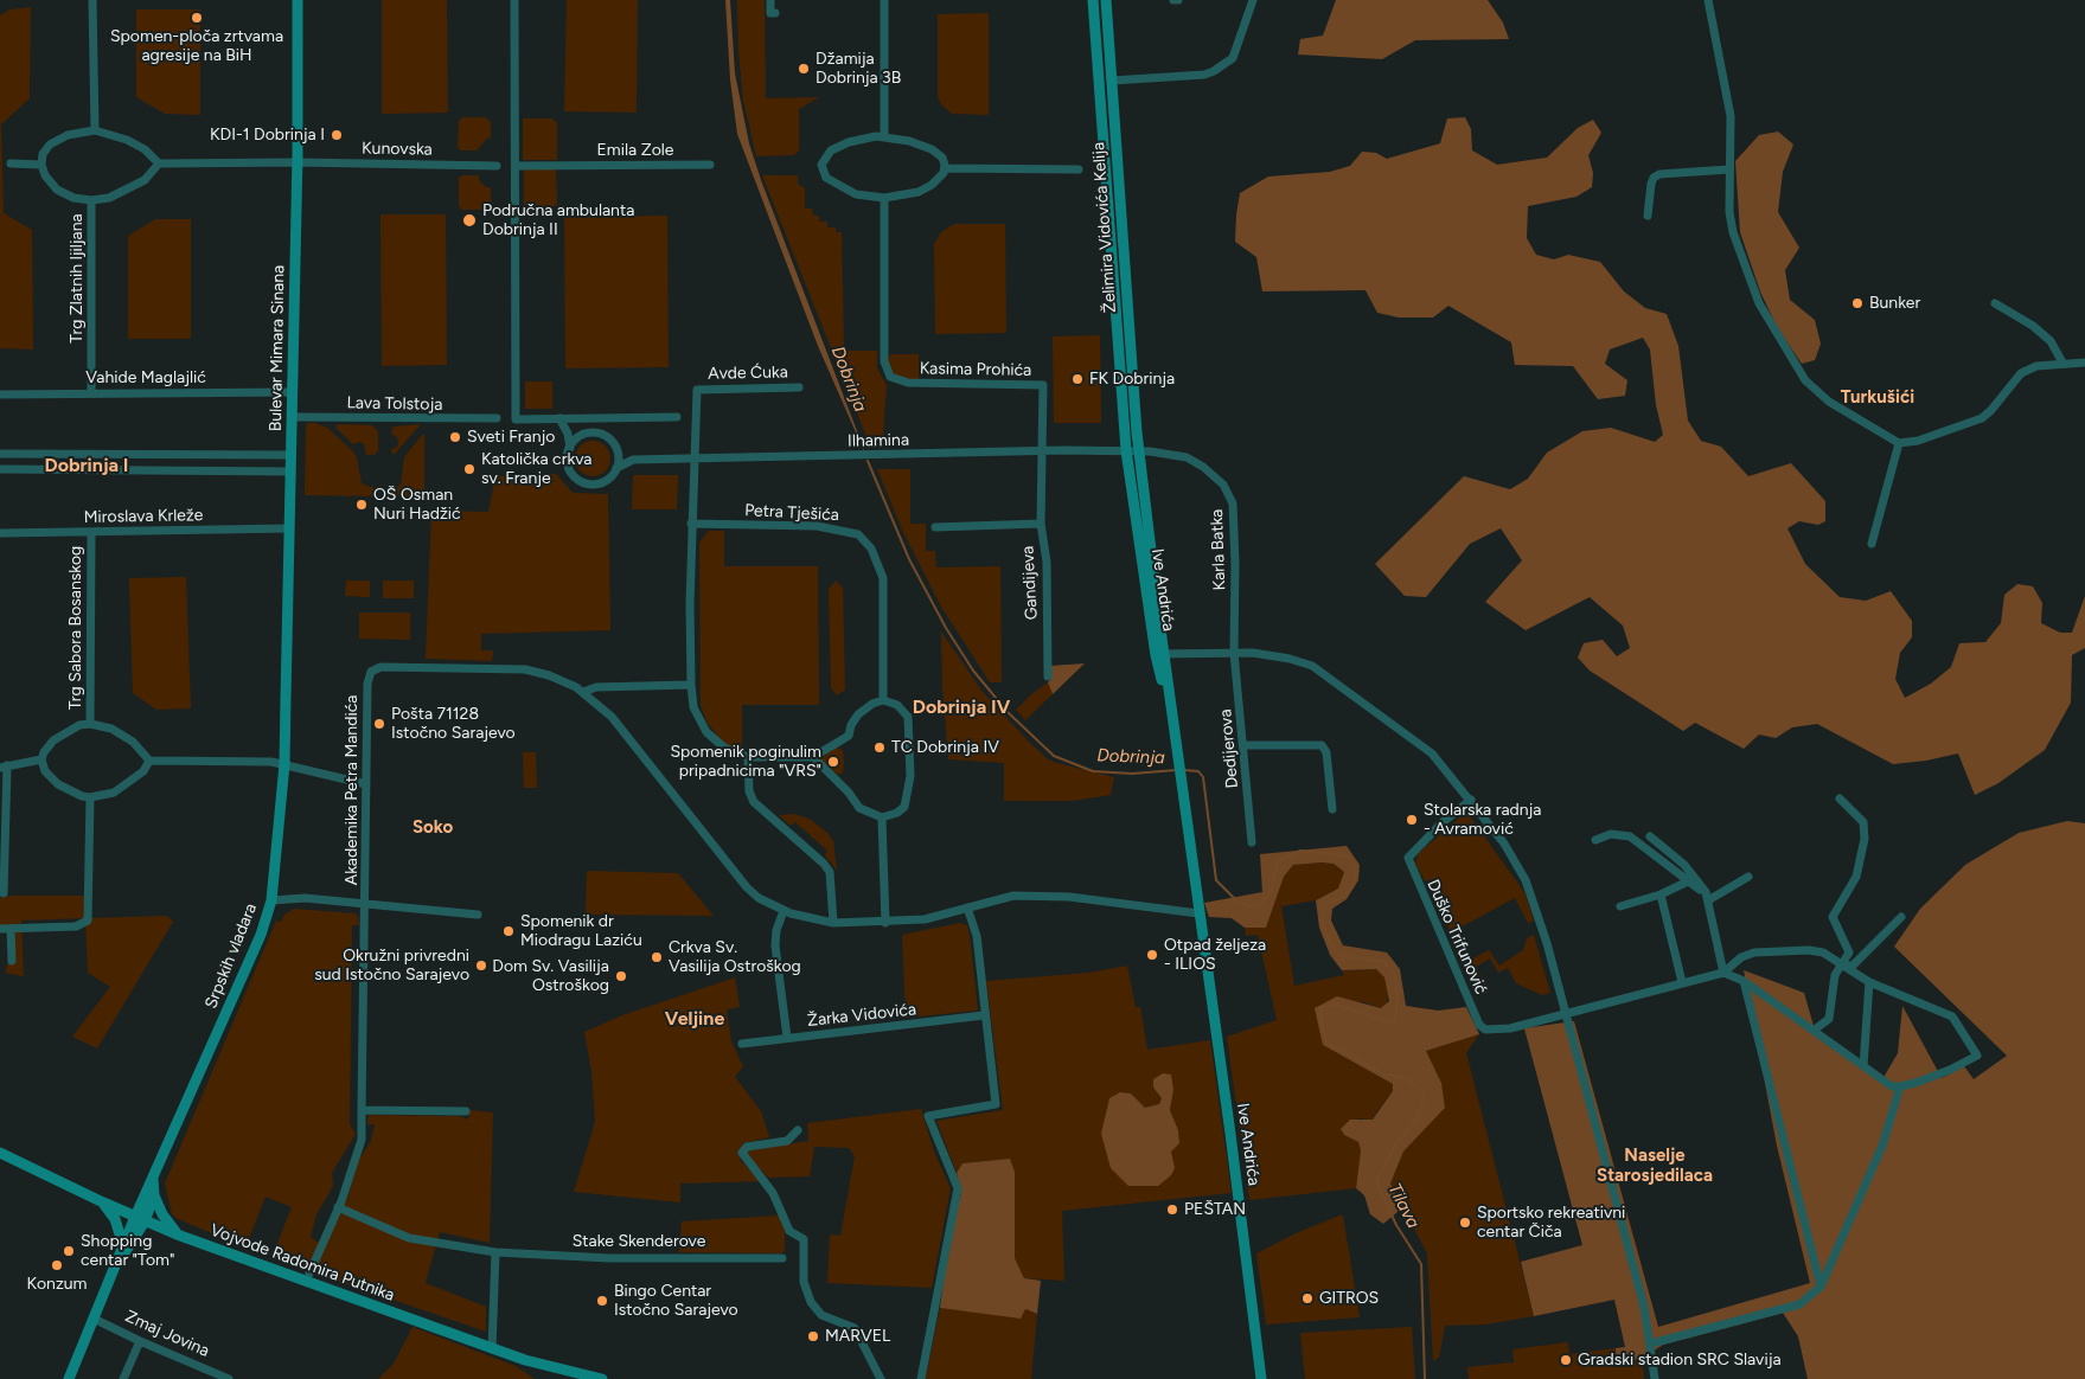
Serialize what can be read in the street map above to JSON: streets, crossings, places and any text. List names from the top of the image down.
{
  "streets": {
    "main road": [
      "Želimira Vidovića Kelija",
      "Bulevar Mimara Sinana",
      "Ive Andrića",
      "Srpskih vladara",
      "Vojvode Radomira Putnika"
    ],
    "street": [
      "Kunovska",
      "Emila Zole",
      "Trg Zlatnih ljiljana",
      "Kasima Prohića",
      "Avde Ćuka",
      "Vahide Maglajlić",
      "Lava Tolstoja",
      "Ilhamina",
      "Petra Tješića",
      "Miroslava Krleže",
      "Karla Batka",
      "Gandijeva",
      "Trg Sabora Bosanskog",
      "Dedijerova",
      "Akademika Petra Mandića",
      "Duško Trifunović",
      "Žarka Vidovića",
      "Stake Skenderove",
      "Zmaj Jovina"
    ]
  },
  "crossings": [
    ["Kunovska", "Bulevar Mimara Sinana"],
    ["Želimira Vidovića Kelija", "Ilhamina"],
    ["Želimira Vidovića Kelija", "Karla Batka"],
    ["Želimira Vidovića Kelija", "Ive Andrića"],
    ["Trg Zlatnih ljiljana", "Vahide Maglajlić"],
    ["Bulevar Mimara Sinana", "Vahide Maglajlić"],
    ["Bulevar Mimara Sinana", "Lava Tolstoja"],
    ["Bulevar Mimara Sinana", "Miroslava Krleže"],
    ["Bulevar Mimara Sinana", "Srpskih vladara"],
    ["Kasima Prohića", "Ilhamina"],
    ["Avde Ćuka", "Ilhamina"],
    ["Ilhamina", "Karla Batka"],
    ["Ilhamina", "Ive Andrića"],
    ["Miroslava Krleže", "Trg Sabora Bosanskog"],
    ["Karla Batka", "Ive Andrića"],
    ["Karla Batka", "Dedijerova"],
    ["Akademika Petra Mandića", "Stake Skenderove"],
    ["Srpskih vladara", "Vojvode Radomira Putnika"]
  ],
  "districts": [
    "Turkušići",
    "Dobrinja I",
    "Dobrinja IV",
    "Soko",
    "Veljine",
    "Naselje Starosjedilaca"
  ],
  "water": ["Dobrinja", "Tilava"],
  "places": [
    "Spomen-ploča zrtvama agresije na BiH",
    "Džamija Dobrinja 3B",
    "KDI-1 Dobrinja I",
    "Područna ambulanta Dobrinja II",
    "Bunker",
    "FK Dobrinja",
    "Sveti Franjo",
    "Katolička crkva sv. Franje",
    "OŠ Osman Nuri Hadžić",
    "Pošta 71128 Istočno Sarajevo",
    "TC Dobrinja IV",
    "Spomenik poginulim pripadnicima \"VRS\"",
    "Stolarska radnja - Avramović",
    "Spomenik dr Miodragu Laziću",
    "Otpad željeza - ILIOS",
    "Crkva Sv. Vasilija Ostroškog",
    "Okružni privredni sud Istočno Sarajevo",
    "Dom Sv. Vasilija Ostroškog",
    "PEŠTAN",
    "Sportsko rekreativni centar Čiča",
    "Shopping centar \"Tom\"",
    "Konzum",
    "GITROS",
    "Bingo Centar Istočno Sarajevo",
    "MARVEL",
    "Gradski stadion SRC Slavija"
  ]
}
